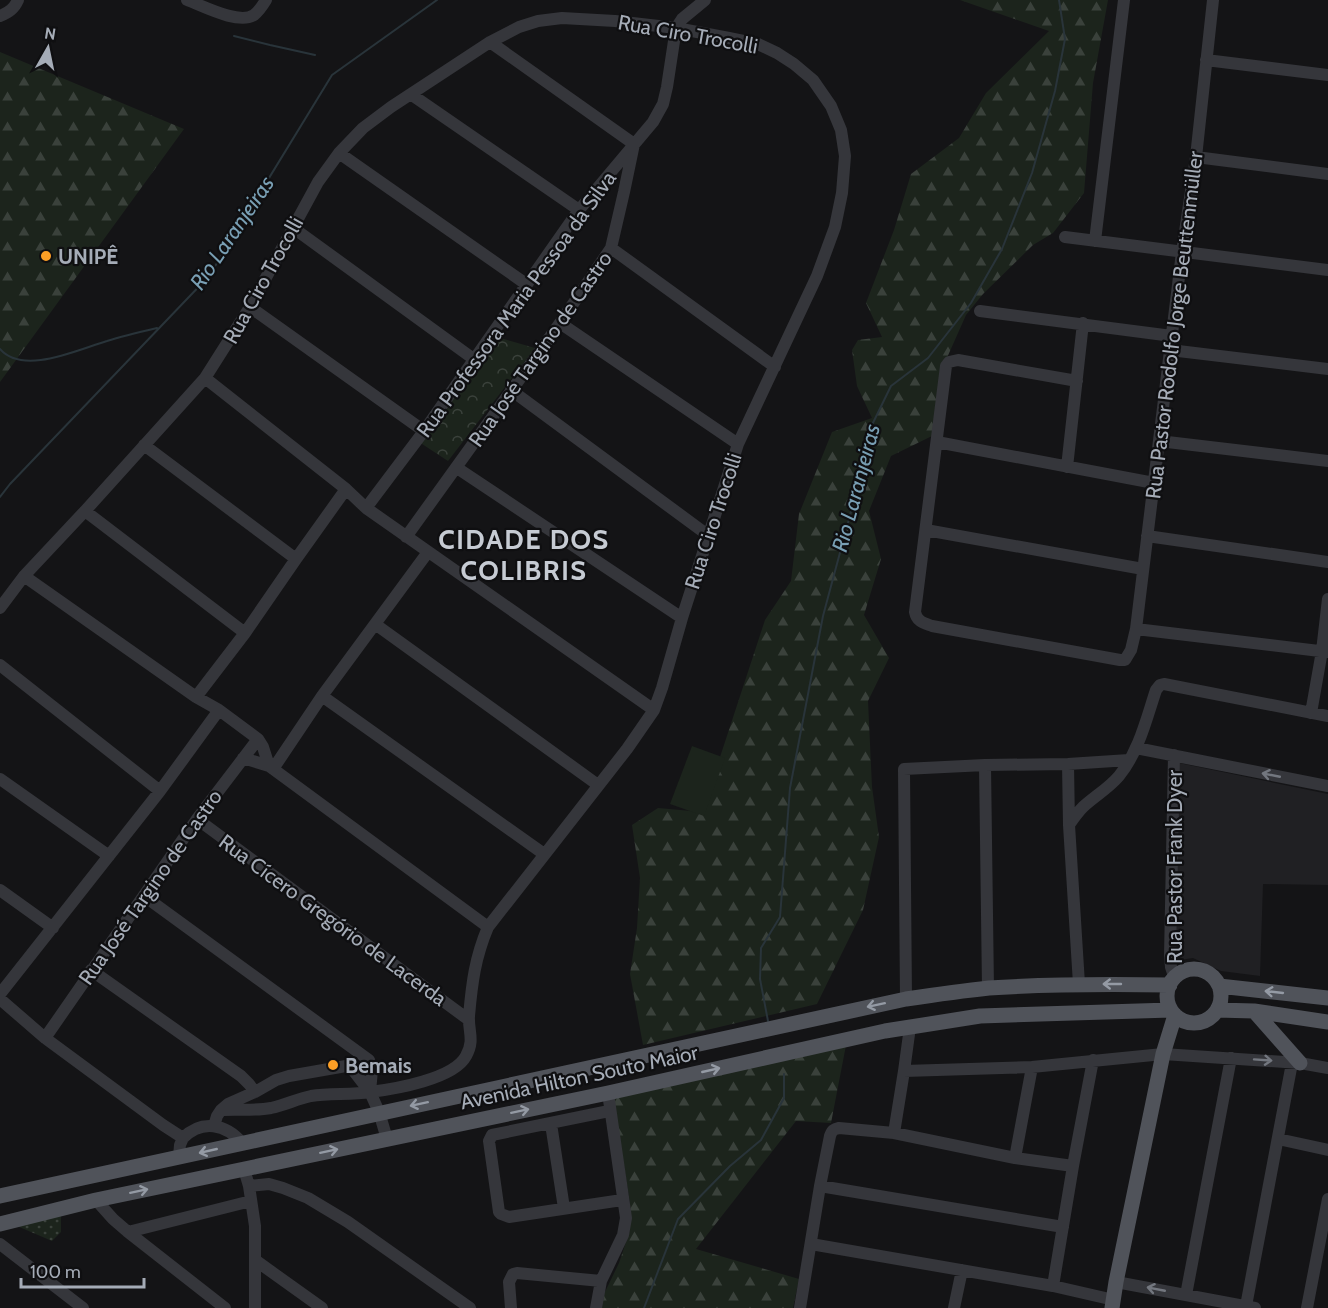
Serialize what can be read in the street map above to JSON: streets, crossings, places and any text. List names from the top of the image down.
{
  "streets": {
    "main road": ["Avenida Hilton Souto Maior"],
    "street": [
      "Rua Ciro Trocolli",
      "Rua Professora Maria Pessoa da Silva",
      "Rua Pastor Rodolfo Jorge Beuttenmüller",
      "Rua José Targino de Castro",
      "Rua Pastor Frank Dyer",
      "Rua Cícero Gregório de Lacerda"
    ]
  },
  "crossings": [
    ["Rua Ciro Trocolli", "Rua Professora Maria Pessoa da Silva"],
    ["Rua Ciro Trocolli", "Rua Cícero Gregório de Lacerda"],
    ["Rua Professora Maria Pessoa da Silva", "Rua José Targino de Castro"],
    ["Rua José Targino de Castro", "Rua Cícero Gregório de Lacerda"],
    ["Rua Pastor Frank Dyer", "Avenida Hilton Souto Maior"]
  ],
  "districts": ["CIDADE DOS COLIBRIS"],
  "water": ["Rio Laranjeiras"],
  "places": ["UNIPÊ", "Bemais"],
  "scale_bar": "100 m",
  "north": "top"
}
